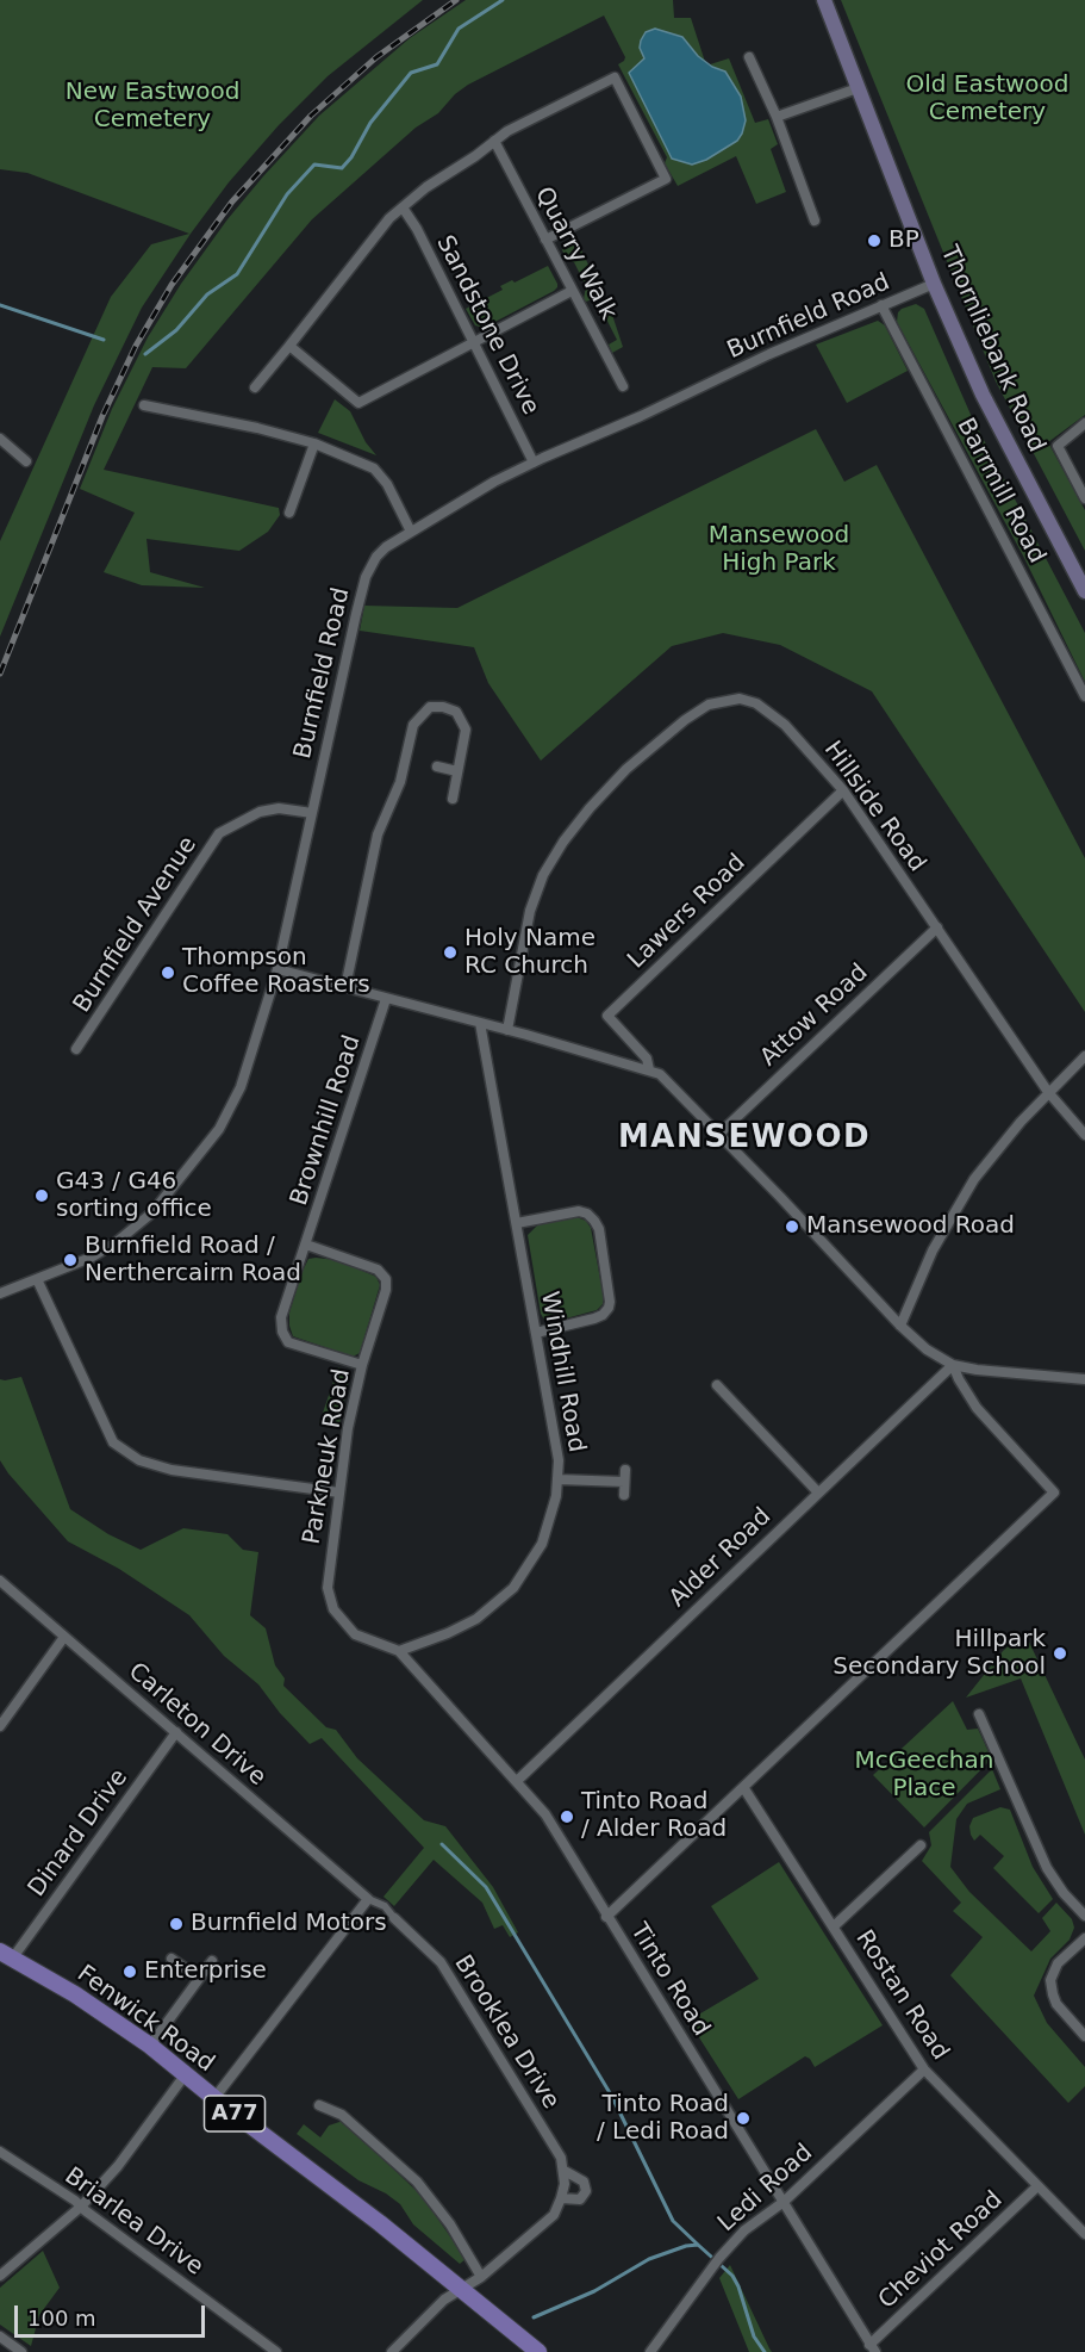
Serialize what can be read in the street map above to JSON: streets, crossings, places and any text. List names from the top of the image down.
{
  "streets": {
    "main road": ["Thornliebank Road", "Fenwick Road", "A77"],
    "street": [
      "Quarry Walk",
      "Burnfield Road",
      "Sandstone Drive",
      "Barrmill Road",
      "Hillside Road",
      "Lawers Road",
      "Burnfield Avenue",
      "Attow Road",
      "Brownhill Road",
      "Windhill Road",
      "Parkneuk Road",
      "Alder Road",
      "Carleton Drive",
      "Dinard Drive",
      "Tinto Road",
      "Rostan Road",
      "Brooklea Drive",
      "Ledi Road",
      "Briarlea Drive",
      "Cheviot Road"
    ]
  },
  "crossings": [
    ["Burnfield Road", "Sandstone Drive"],
    ["Burnfield Road", "Thornliebank Road"],
    ["Burnfield Road", "Barrmill Road"],
    ["Burnfield Road", "Burnfield Avenue"],
    ["Hillside Road", "Lawers Road"],
    ["Hillside Road", "Attow Road"],
    ["Brownhill Road", "Parkneuk Road"],
    ["Windhill Road", "Parkneuk Road"],
    ["Windhill Road", "Tinto Road"],
    ["Parkneuk Road", "Tinto Road"],
    ["Alder Road", "Tinto Road"],
    ["Carleton Drive", "Dinard Drive"],
    ["Carleton Drive", "Brooklea Drive"],
    ["Dinard Drive", "Fenwick Road"],
    ["Tinto Road", "Ledi Road"],
    ["Tinto Road", "Cheviot Road"],
    ["Rostan Road", "Ledi Road"],
    ["Rostan Road", "Cheviot Road"],
    ["Fenwick Road", "Brooklea Drive"],
    ["Fenwick Road", "A77"],
    ["Brooklea Drive", "A77"]
  ],
  "districts": ["MANSEWOOD"],
  "parks": [
    "Old Eastwood Cemetery",
    "New Eastwood Cemetery",
    "Mansewood High Park",
    "McGeechan Place"
  ],
  "places": [
    "BP",
    "Holy Name RC Church",
    "Thompson Coffee Roasters",
    "G43 / G46 sorting office",
    "Mansewood Road",
    "Burnfield Road / Nerthercairn Road",
    "Hillpark Secondary School",
    "Tinto Road / Alder Road",
    "Burnfield Motors",
    "Enterprise",
    "Tinto Road / Ledi Road"
  ],
  "scale_bar": "100 m"
}
